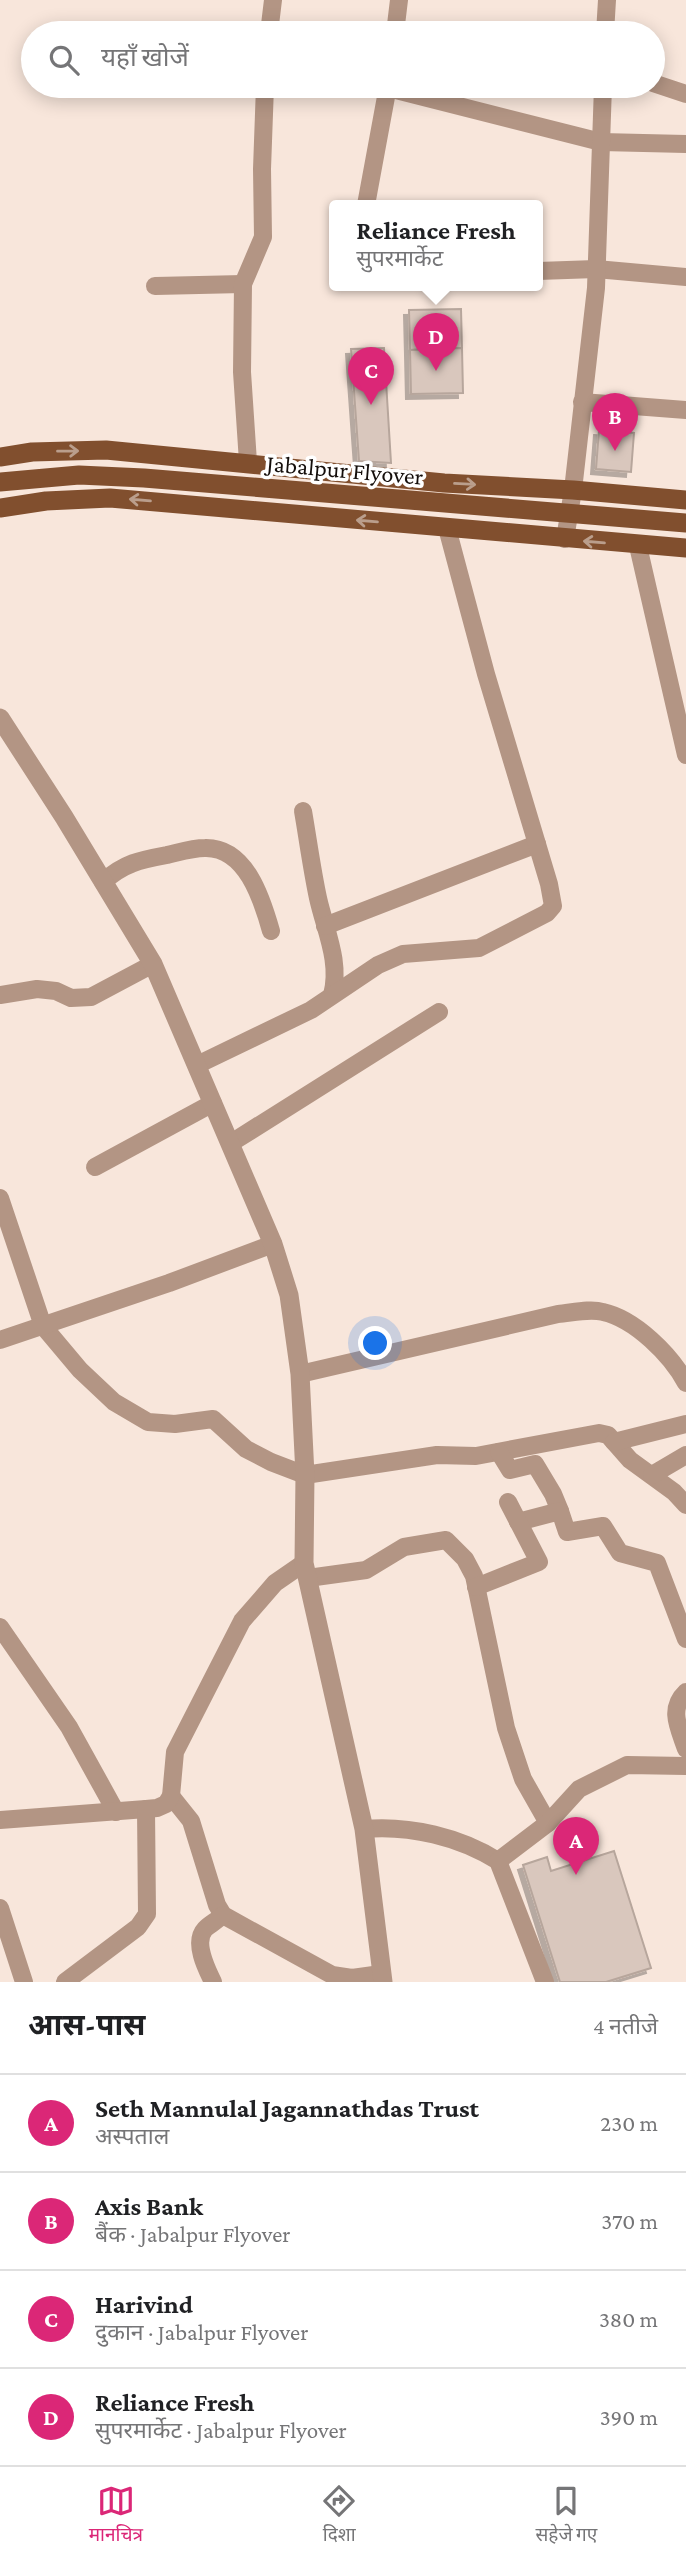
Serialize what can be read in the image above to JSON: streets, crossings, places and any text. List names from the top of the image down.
{
  "streets": {
    "main road": ["Jabalpur Flyover"]
  },
  "page": {
    "search": "यहाँ खोजें",
    "popup": ["Reliance Fresh", "सुपरमार्केट"],
    "pins": [
      "D",
      "C",
      "B",
      "A"
    ],
    "heading": ["आस-पास", "4 नतीजे"],
    "list": [
      {
        "mark": "A",
        "name": "Seth Mannulal Jagannathdas Trust",
        "note": "अस्पताल",
        "value": "230 m"
      },
      {
        "mark": "B",
        "name": "Axis Bank",
        "note": "बैंक · Jabalpur Flyover",
        "value": "370 m"
      },
      {
        "mark": "C",
        "name": "Harivind",
        "note": "दुकान · Jabalpur Flyover",
        "value": "380 m"
      },
      {
        "mark": "D",
        "name": "Reliance Fresh",
        "note": "सुपरमार्केट · Jabalpur Flyover",
        "value": "390 m"
      }
    ],
    "nav": ["मानचित्र", "दिशा", "सहेजे गए"]
  }
}
